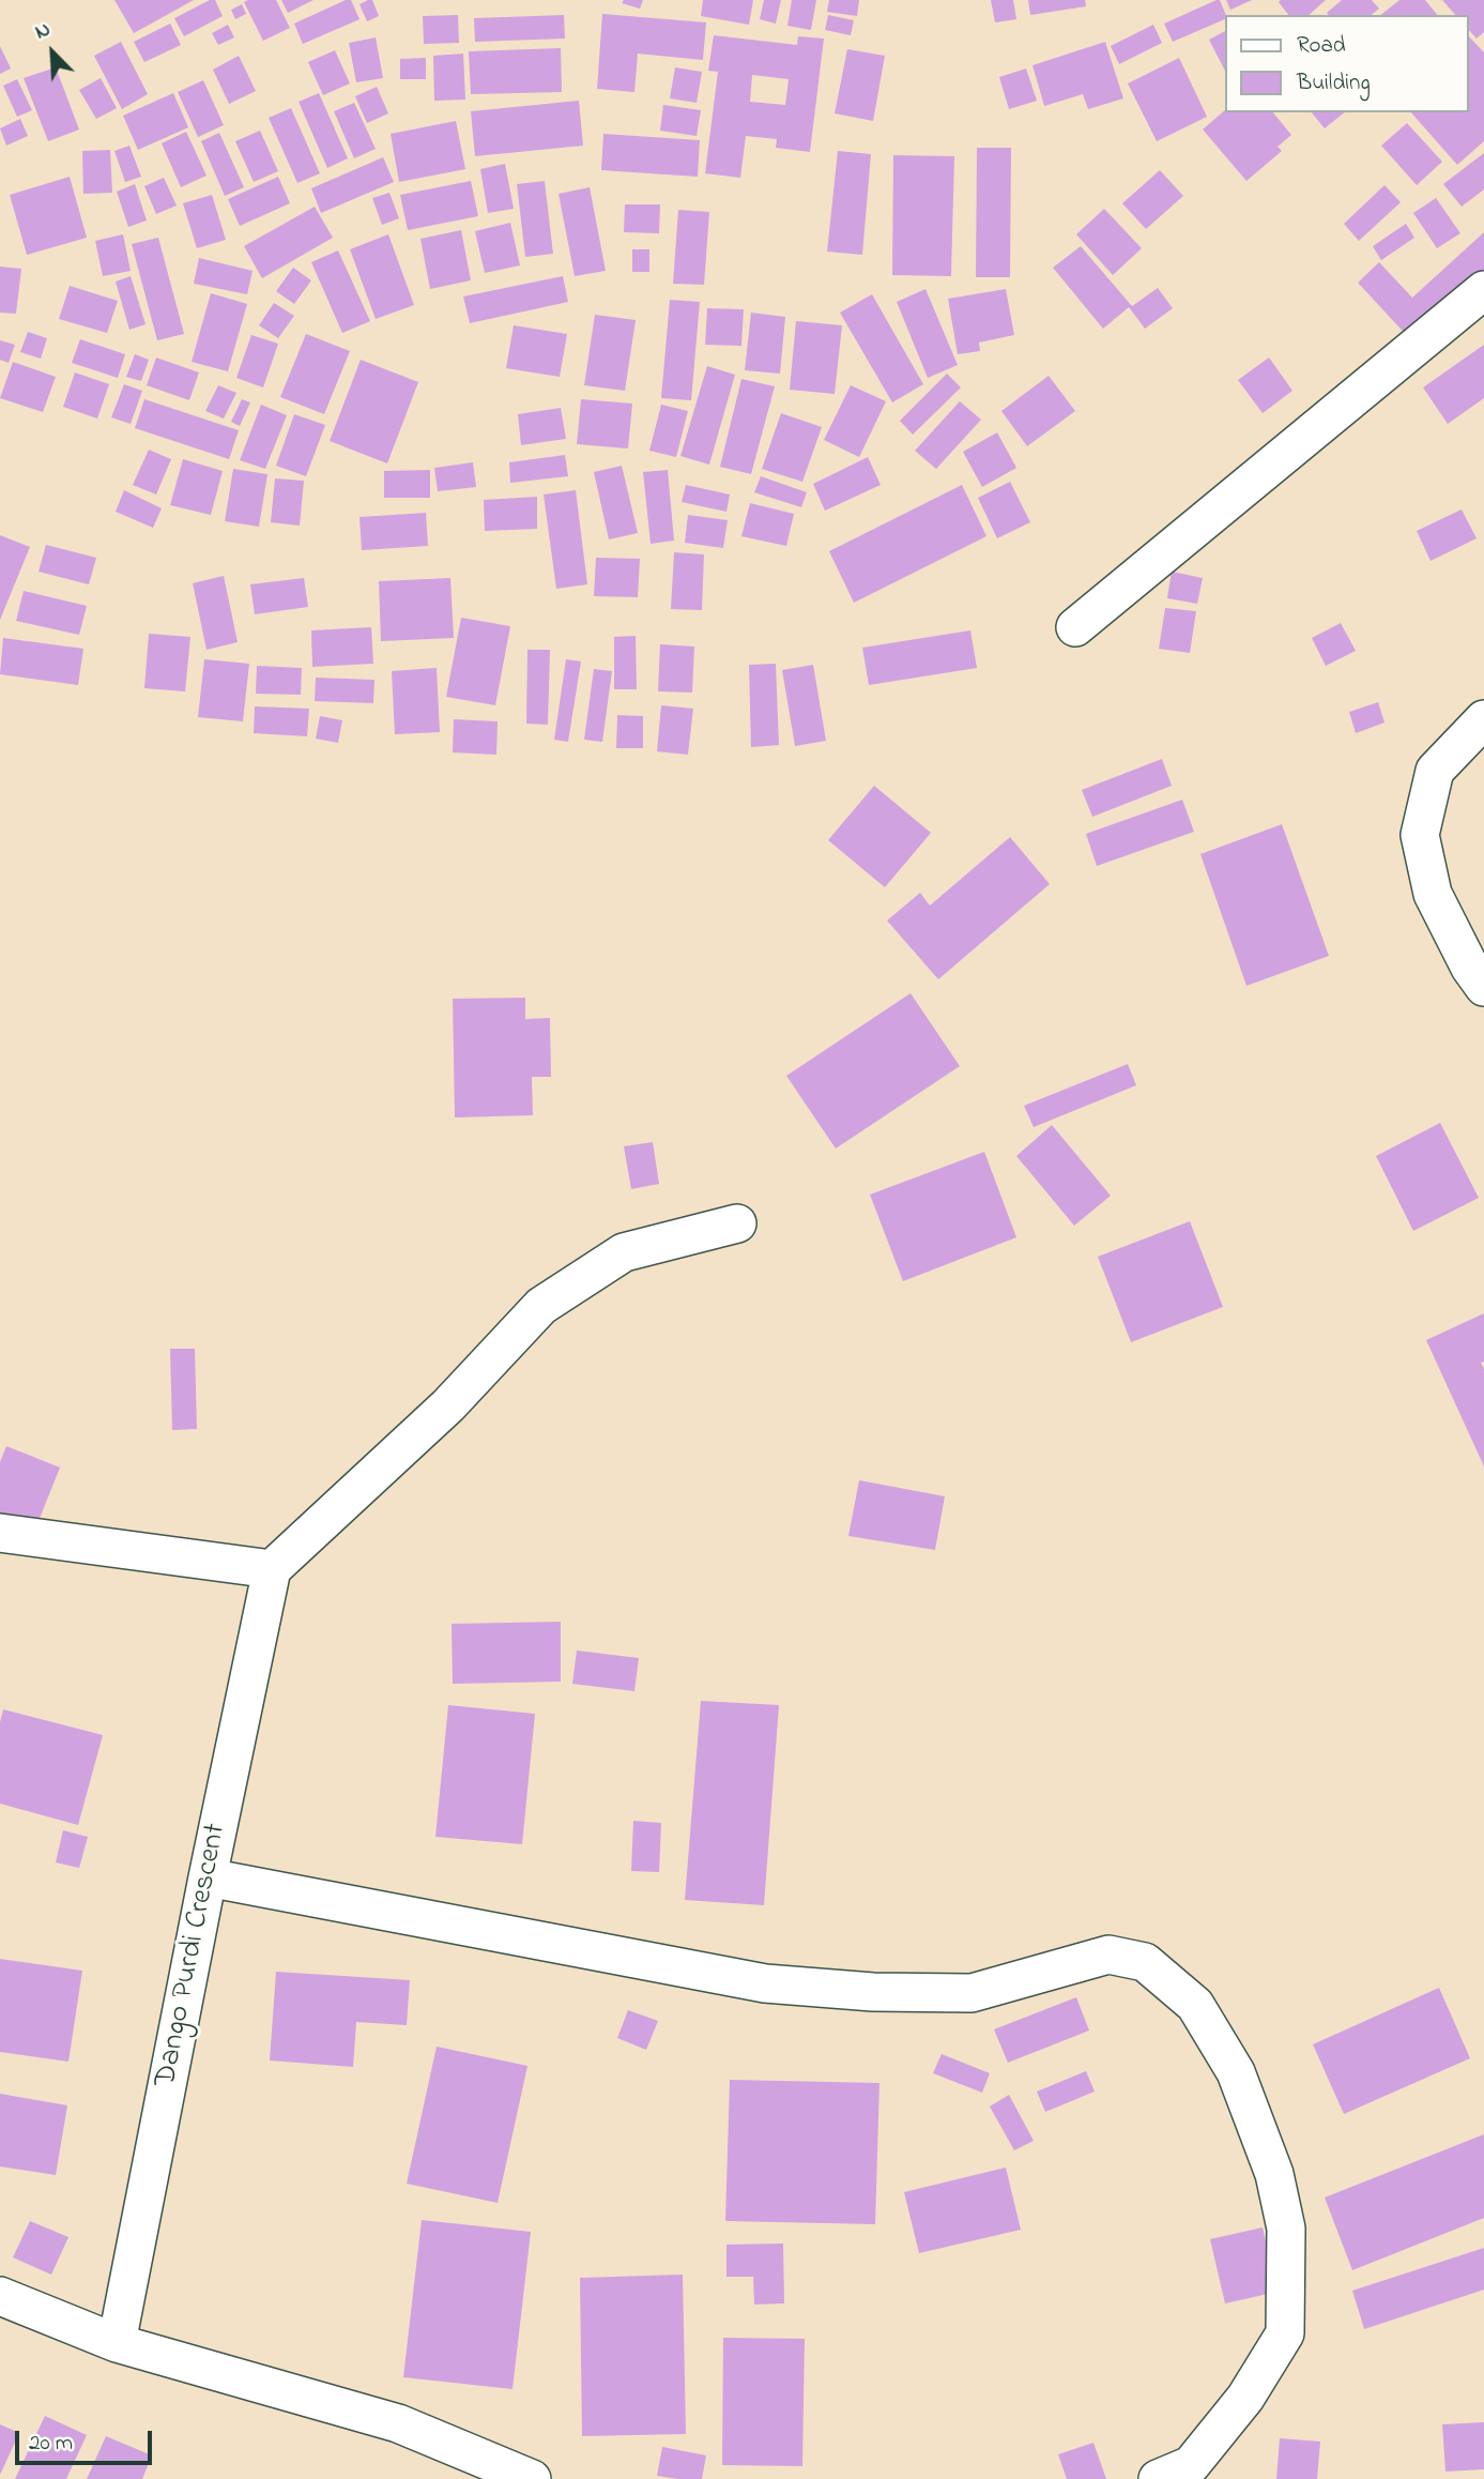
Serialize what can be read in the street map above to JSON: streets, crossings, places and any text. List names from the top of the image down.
{
  "streets": {
    "street": ["Dango Purdi Crescent"]
  },
  "legend": ["Road", "Building"],
  "scale_bar": "20 m",
  "north": "top left"
}
